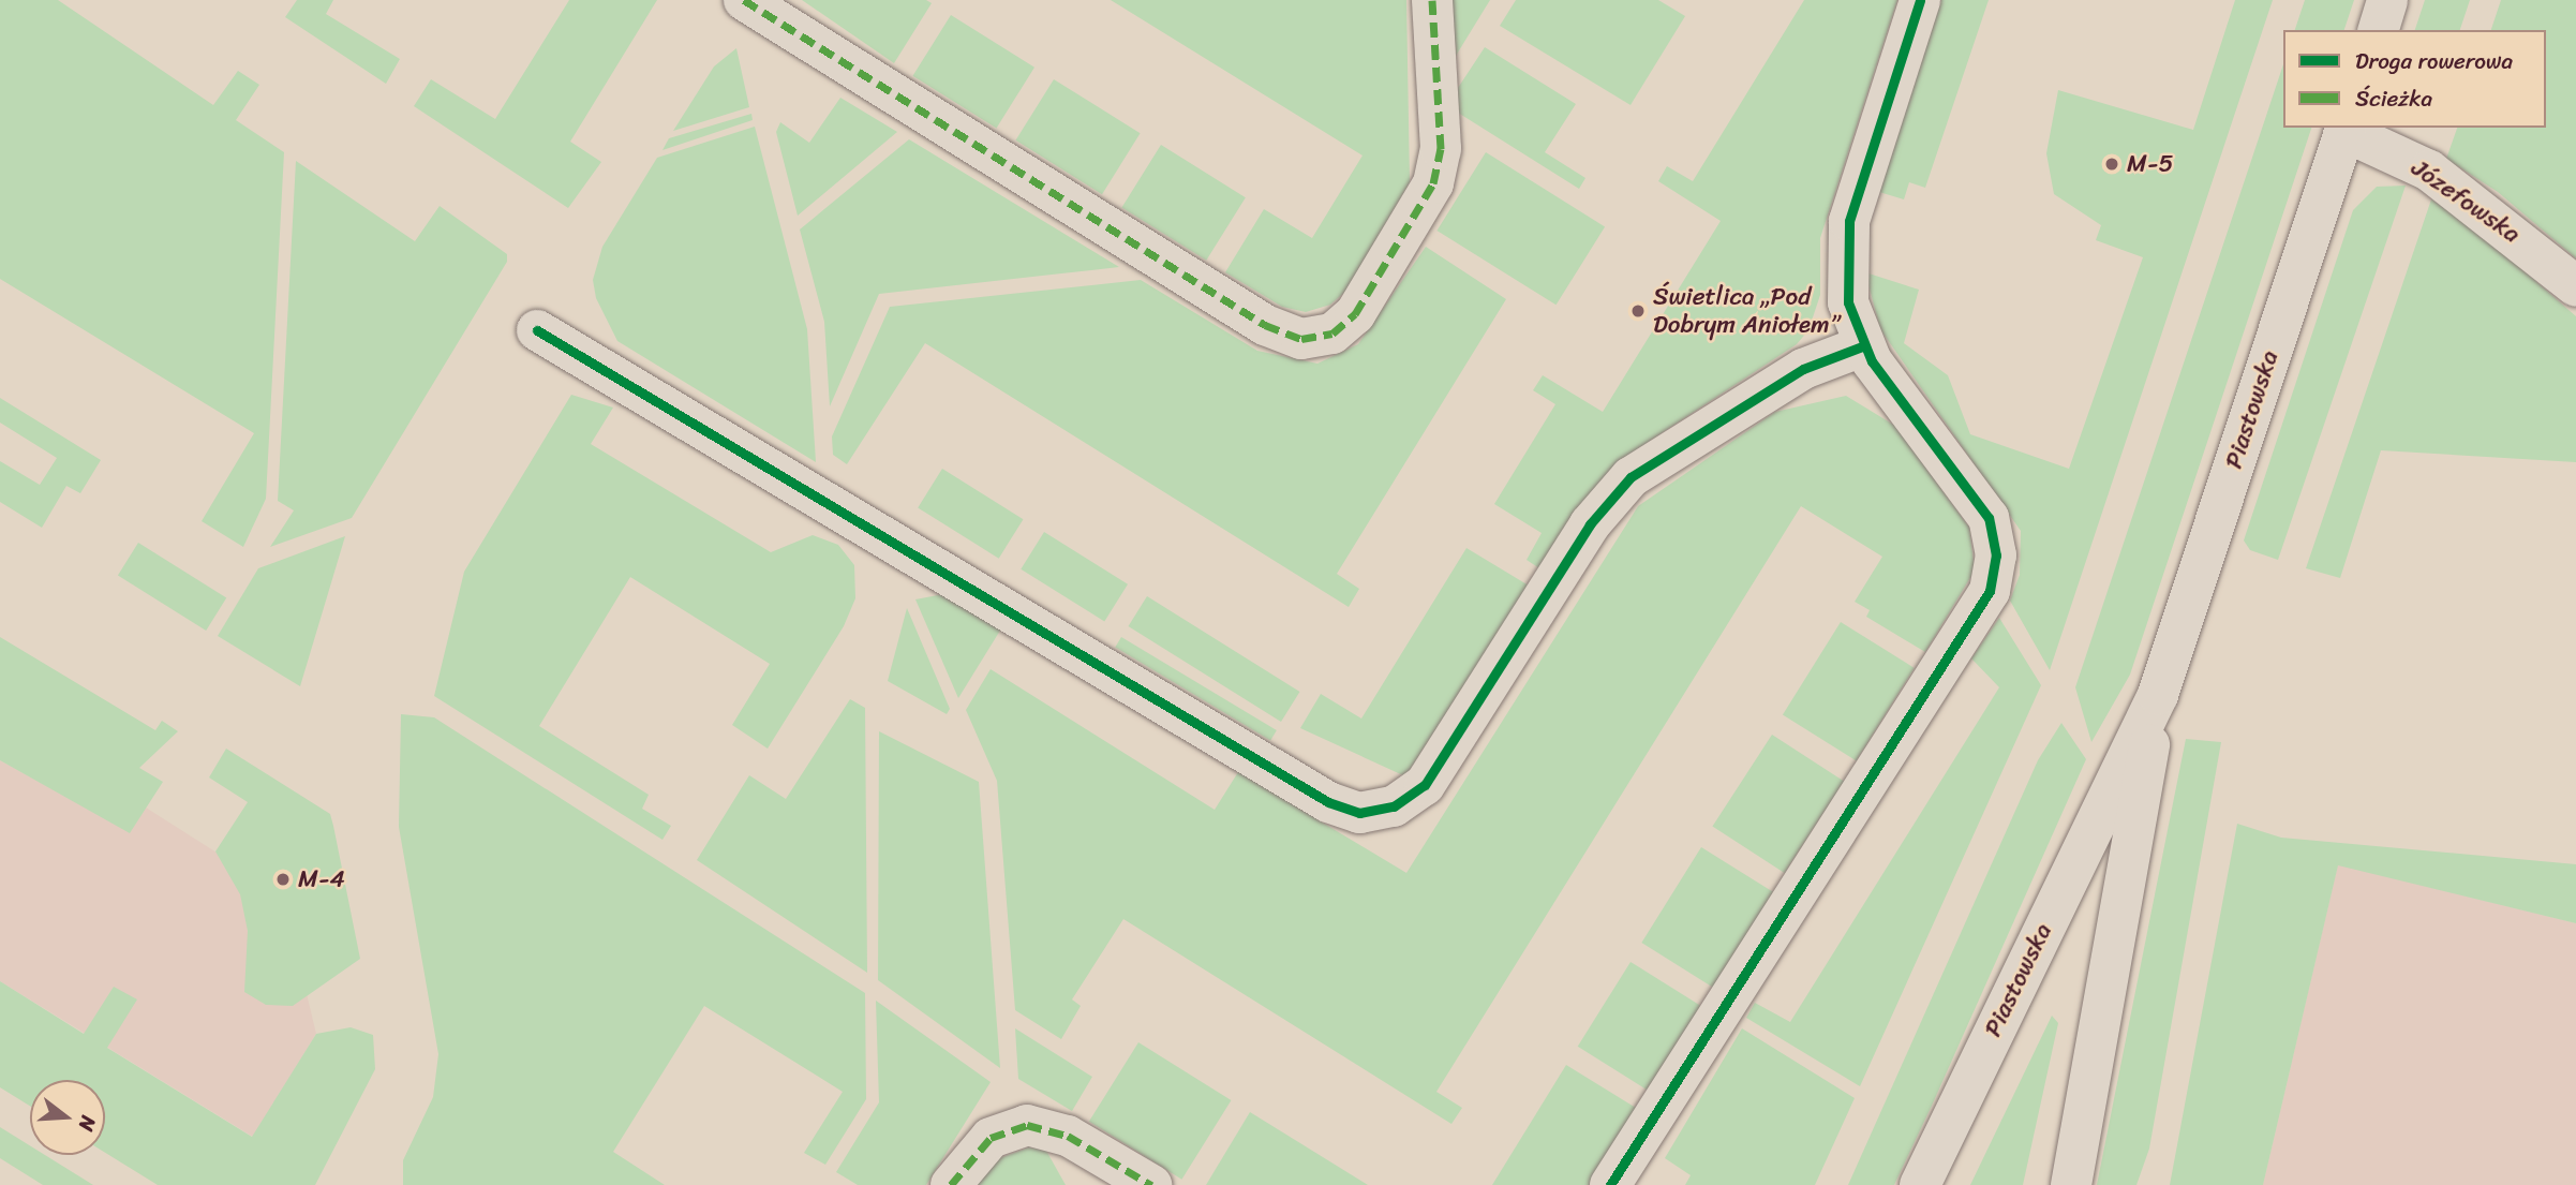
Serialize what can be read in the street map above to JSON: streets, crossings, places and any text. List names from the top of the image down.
{
  "streets": {
    "street": ["Józefowska", "Piastowska"]
  },
  "crossings": [
    ["Józefowska", "Piastowska"]
  ],
  "places": ["M-5", "Świetlica „Pod Dobrym Aniołem”", "M-4"],
  "legend": ["Droga rowerowa", "Ścieżka"],
  "north": "right"
}
